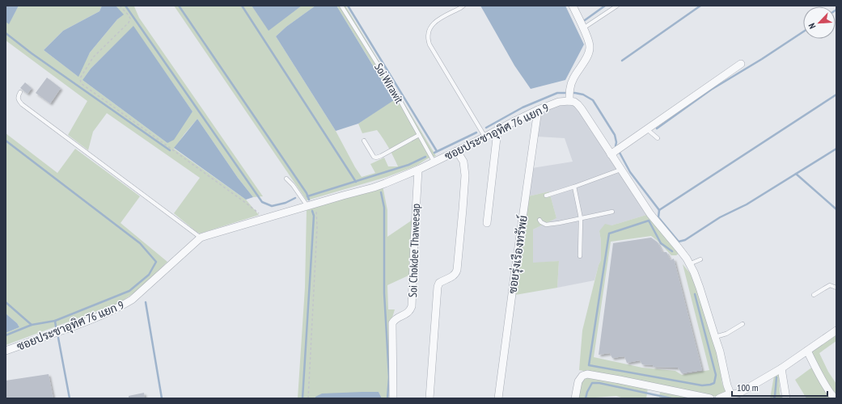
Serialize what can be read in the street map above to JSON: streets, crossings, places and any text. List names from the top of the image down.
{
  "streets": {
    "street": ["ซอยประชาอุทิศ 76 แยก 9", "Soi Chokdee Thaweesap", "ซอยรุ่งเรืองทรัพย์"],
    "lane": ["Soi Wirawit"]
  },
  "crossings": [
    ["Soi Wirawit", "ซอยประชาอุทิศ 76 แยก 9"],
    ["ซอยประชาอุทิศ 76 แยก 9", "Soi Chokdee Thaweesap"],
    ["ซอยประชาอุทิศ 76 แยก 9", "ซอยรุ่งเรืองทรัพย์"]
  ],
  "scale_bar": "100 m",
  "north": "bottom left"
}
